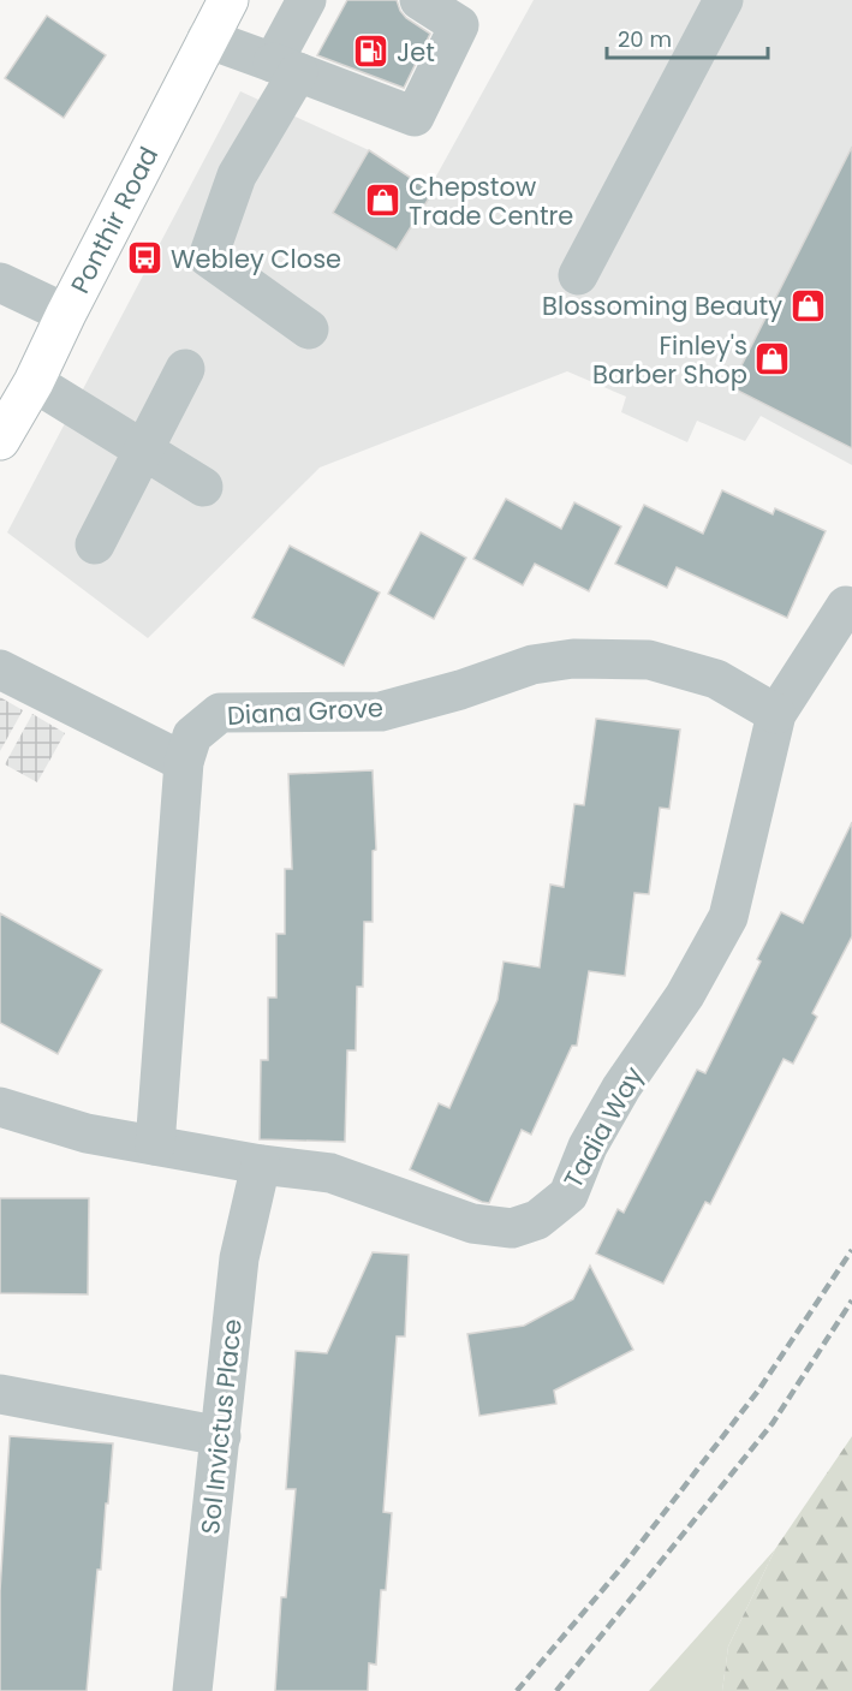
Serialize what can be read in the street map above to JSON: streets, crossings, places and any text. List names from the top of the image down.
{
  "streets": {
    "main road": ["Ponthir Road"],
    "street": ["Diana Grove", "Tadia Way", "Sol Invictus Place"]
  },
  "crossings": [
    ["Diana Grove", "Tadia Way"],
    ["Tadia Way", "Sol Invictus Place"]
  ],
  "places": {
    "fuel station": ["Jet"],
    "shop": ["Chepstow Trade Centre", "Blossoming Beauty", "Finley's Barber Shop"],
    "bus stop": ["Webley Close"]
  },
  "scale_bar": "20 m"
}
